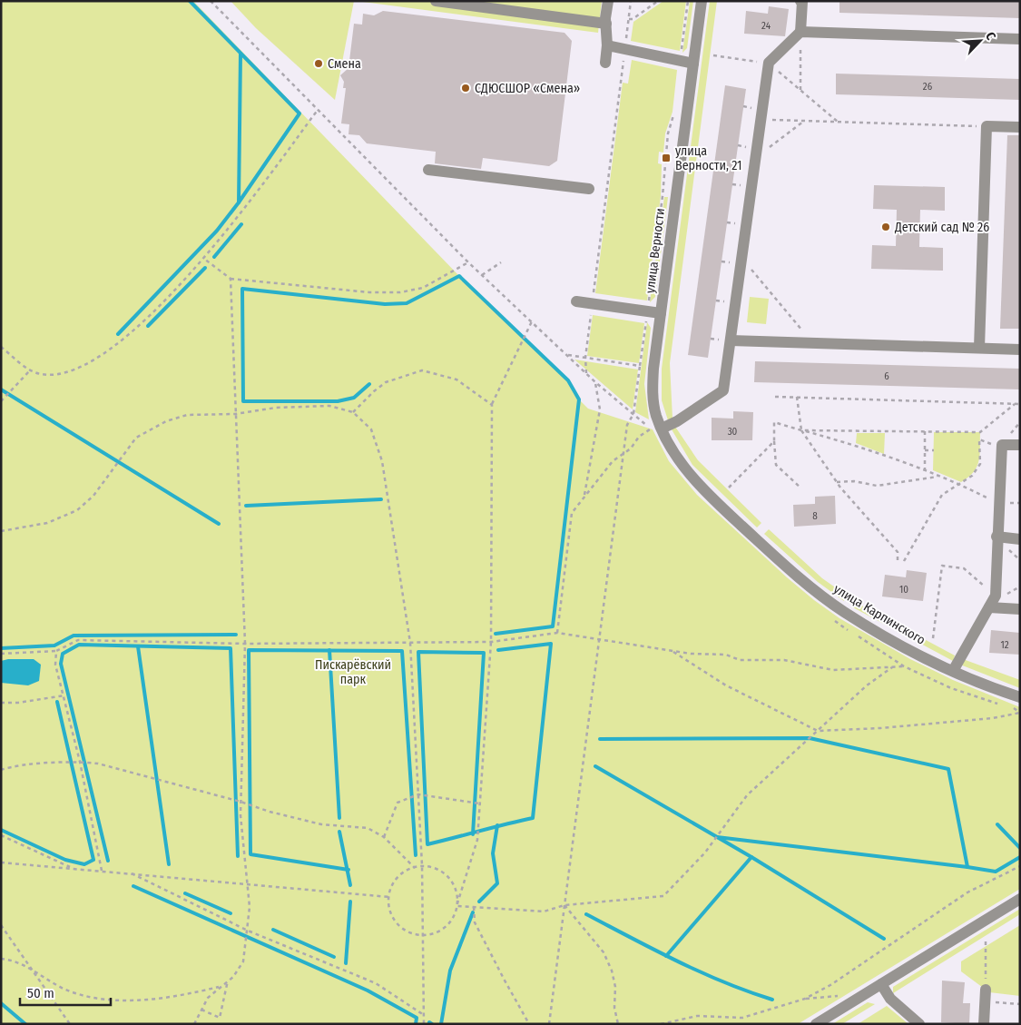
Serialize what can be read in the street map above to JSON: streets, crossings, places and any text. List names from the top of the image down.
{
  "streets": {
    "street": ["улица Верности", "улица Карпинского"]
  },
  "crossings": [
    ["улица Верности", "улица Карпинского"]
  ],
  "parks": ["Пискарёвский парк"],
  "places": {
    "other": ["Смена", "СДЮСШОР «Смена»", "Детский сад № 26"],
    "transit": ["улица Верности, 21"]
  },
  "house_numbers": [
    "24",
    "26",
    "6",
    "30",
    "8",
    "10",
    "12"
  ],
  "scale_bar": "50 m",
  "north": "top right"
}
